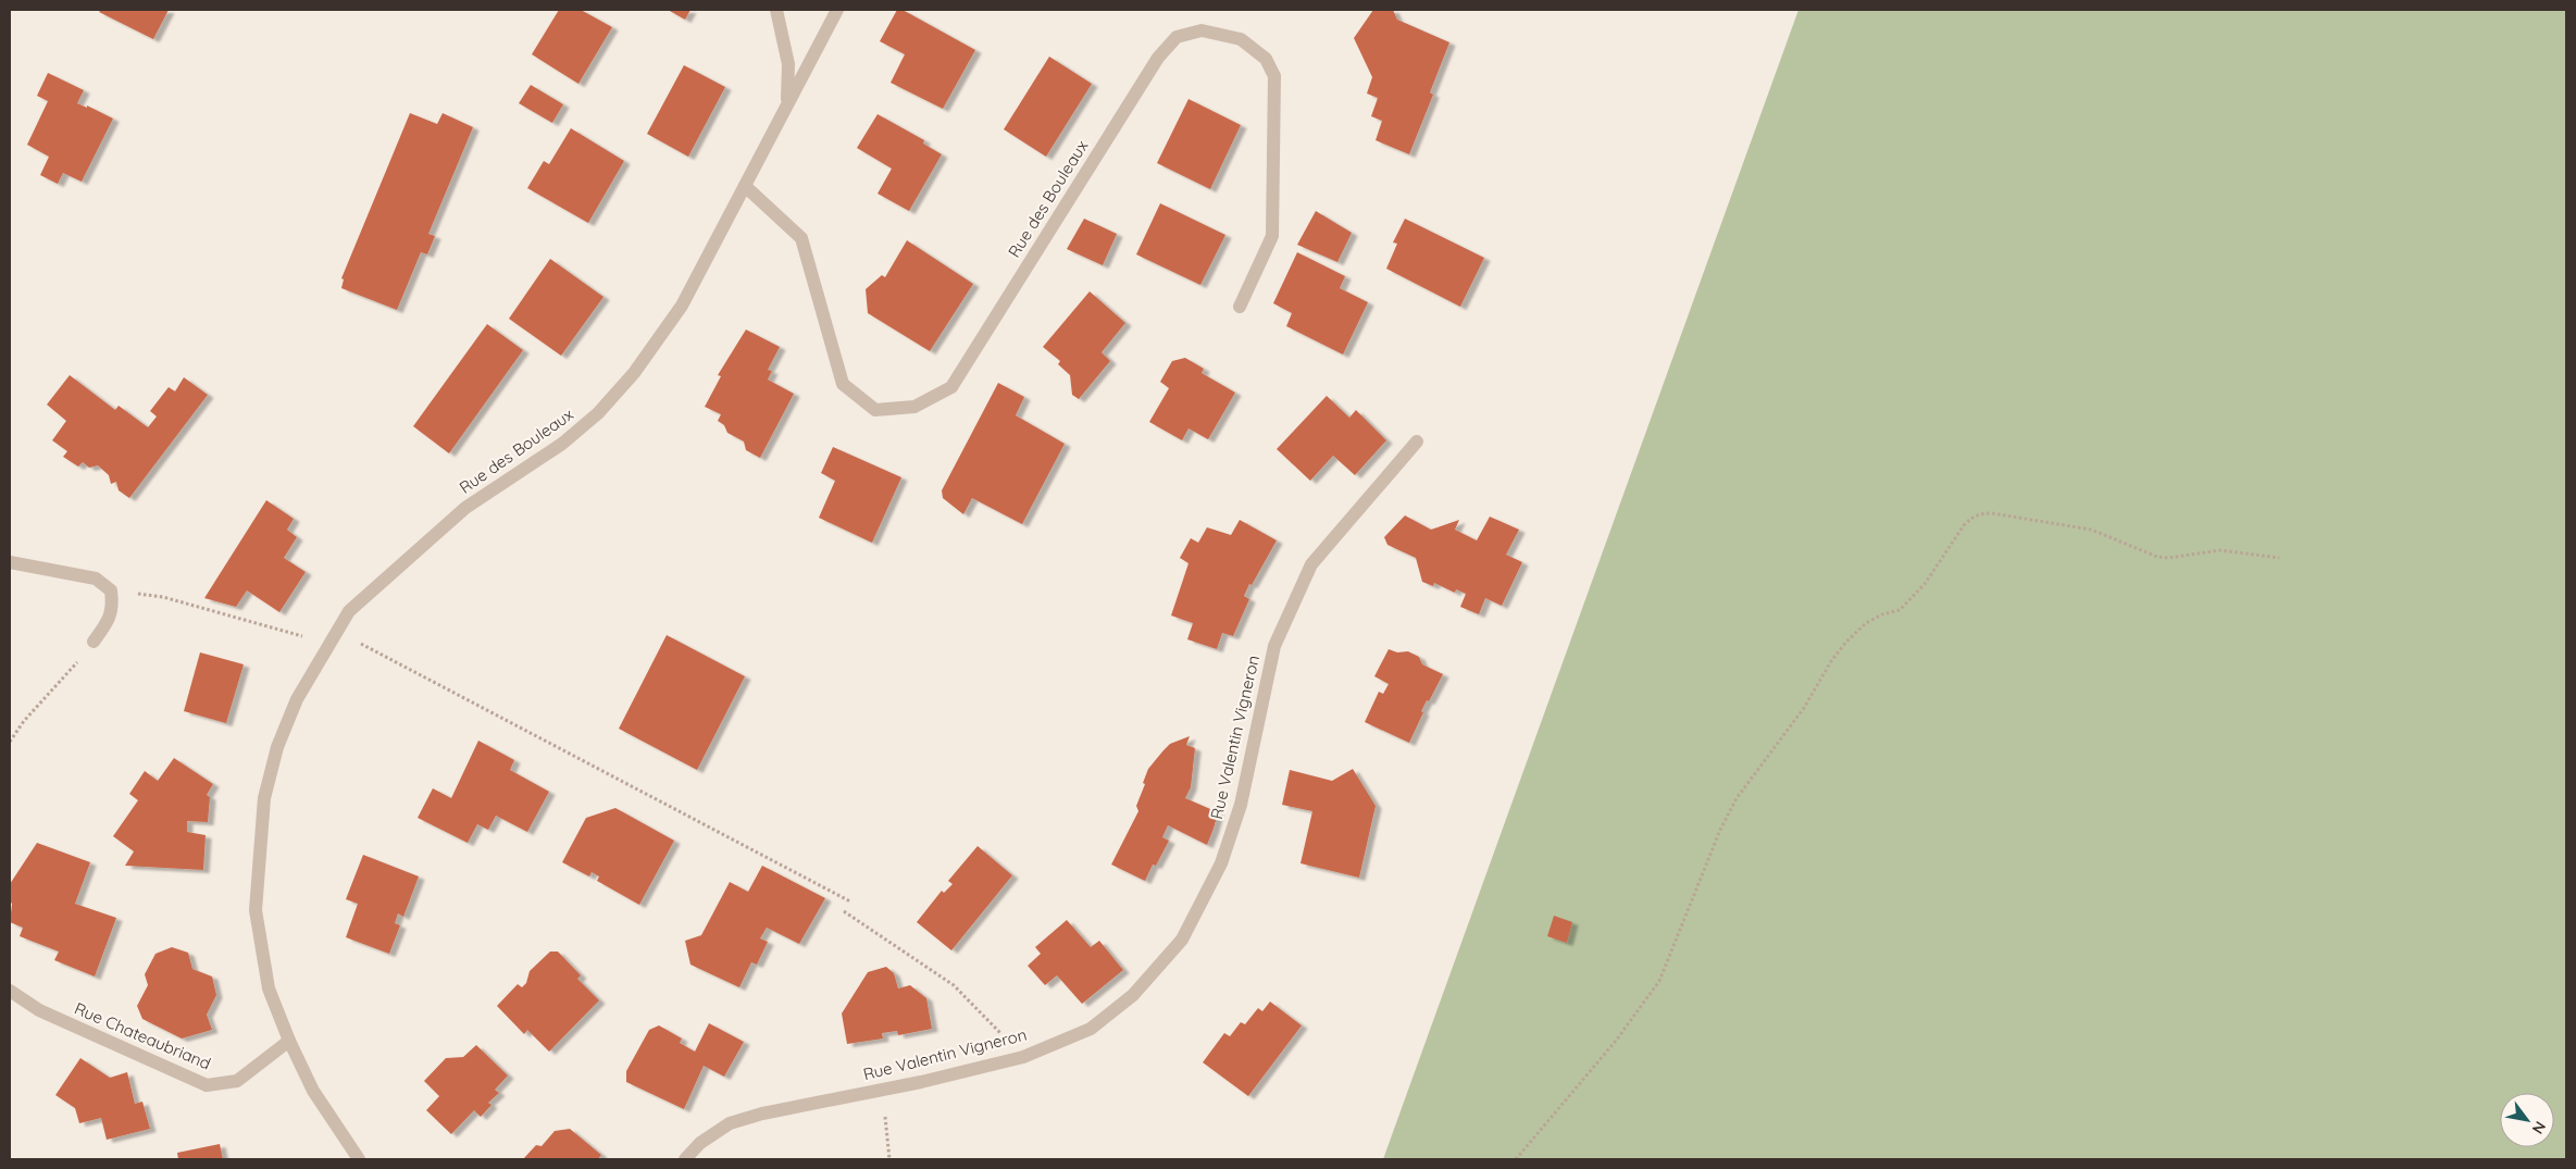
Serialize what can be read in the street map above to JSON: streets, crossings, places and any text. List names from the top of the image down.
{
  "streets": {
    "street": ["Rue des Bouleaux", "Rue Valentin Vigneron", "Rue Chateaubriand"]
  },
  "crossings": [
    ["Rue des Bouleaux", "Rue Chateaubriand"]
  ],
  "north": "bottom right"
}
